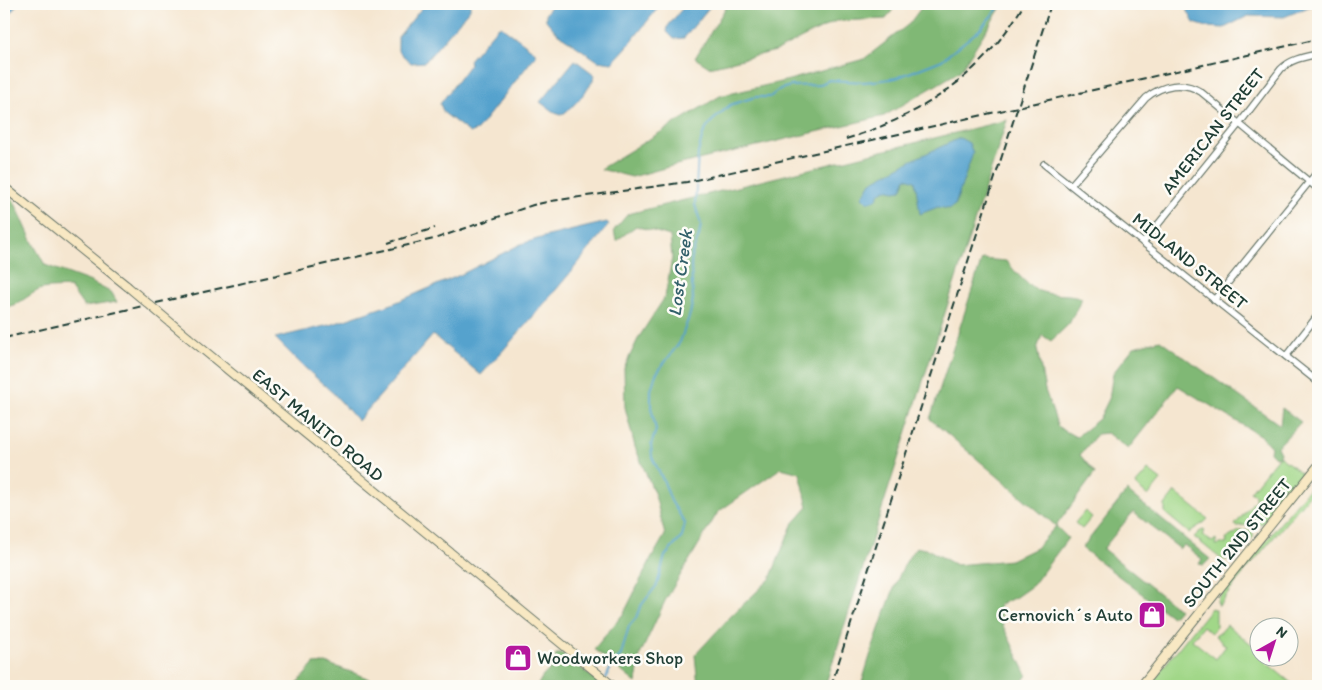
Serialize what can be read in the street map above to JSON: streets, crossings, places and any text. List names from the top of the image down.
{
  "streets": {
    "street": [
      "AMERICAN STREET",
      "MIDLAND STREET",
      "EAST MANITO ROAD",
      "SOUTH 2ND STREET"
    ]
  },
  "crossings": [
    ["AMERICAN STREET", "MIDLAND STREET"]
  ],
  "water": ["Lost Creek"],
  "places": {
    "shop": ["Cernovich´s Auto", "Woodworkers Shop"]
  },
  "north": "top right"
}
